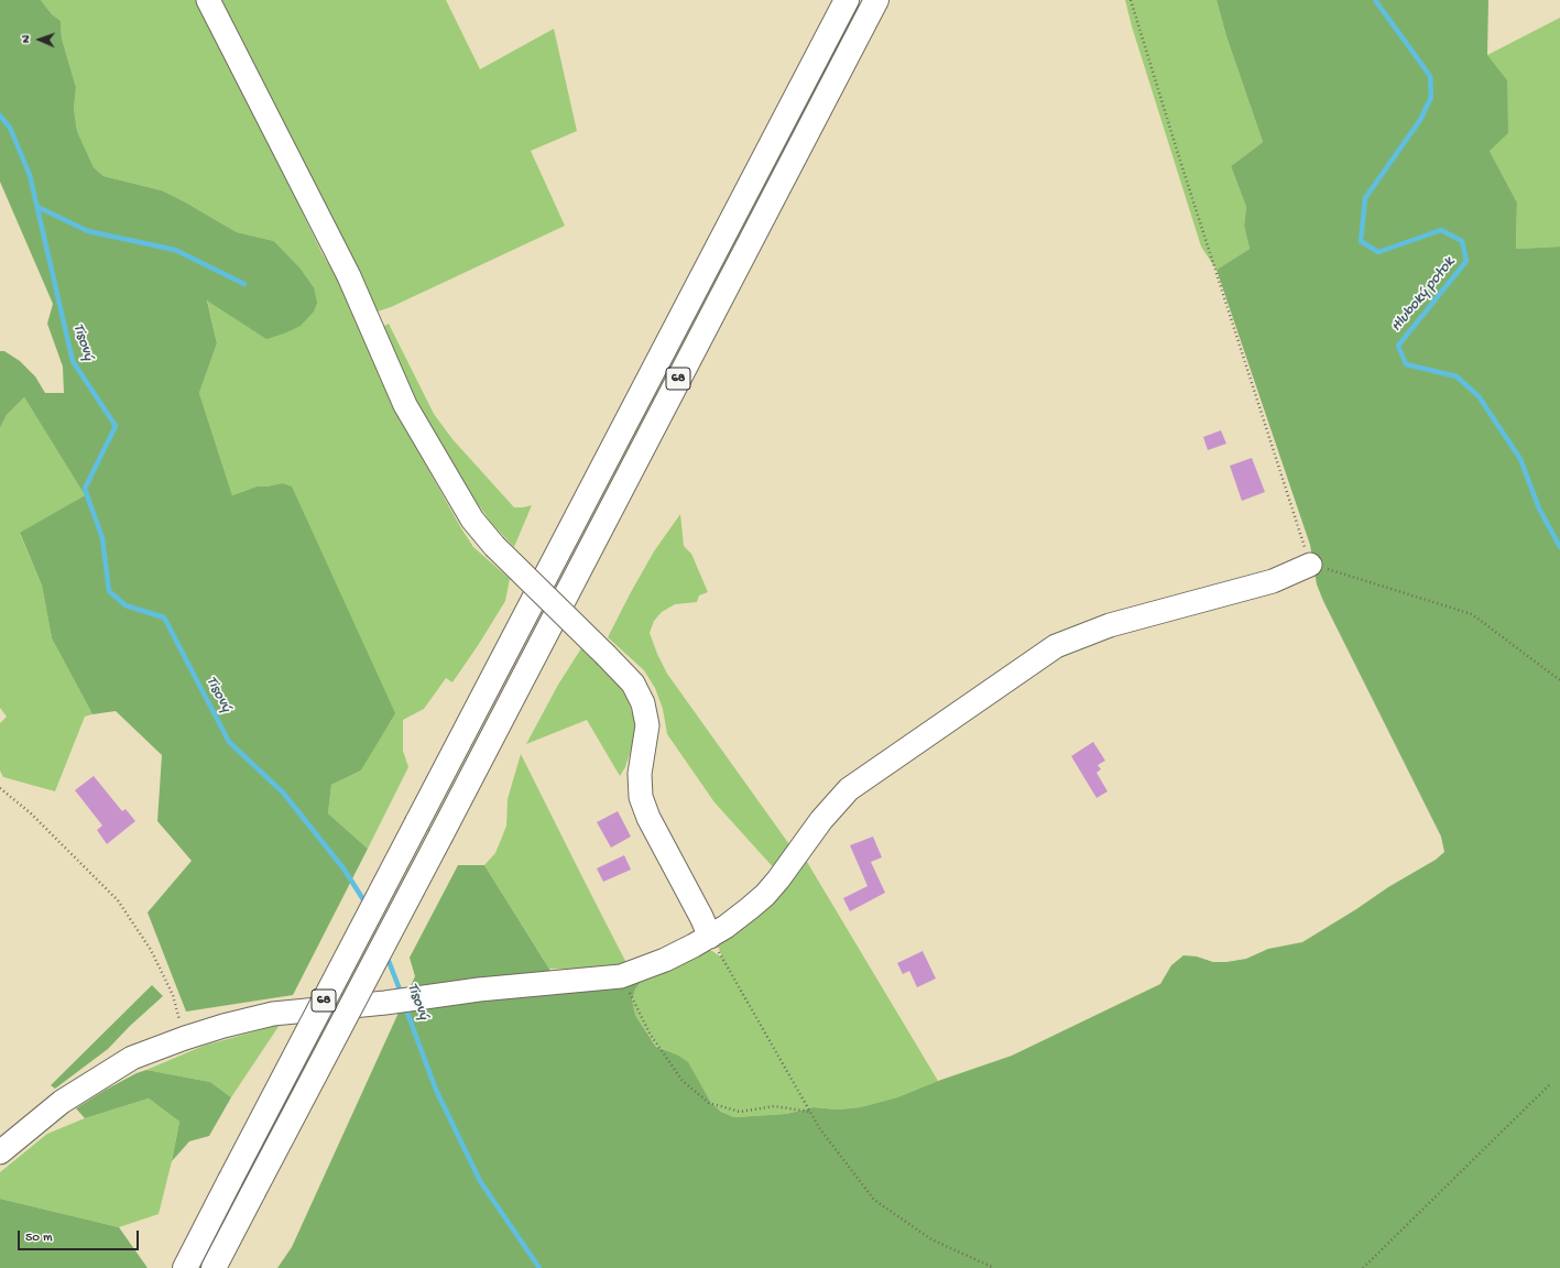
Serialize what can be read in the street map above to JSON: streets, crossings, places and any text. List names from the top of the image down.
{
  "streets": {
    "highway": ["68"]
  },
  "water": ["Hluboký potok", "Tisový"],
  "scale_bar": "50 m",
  "north": "left"
}
